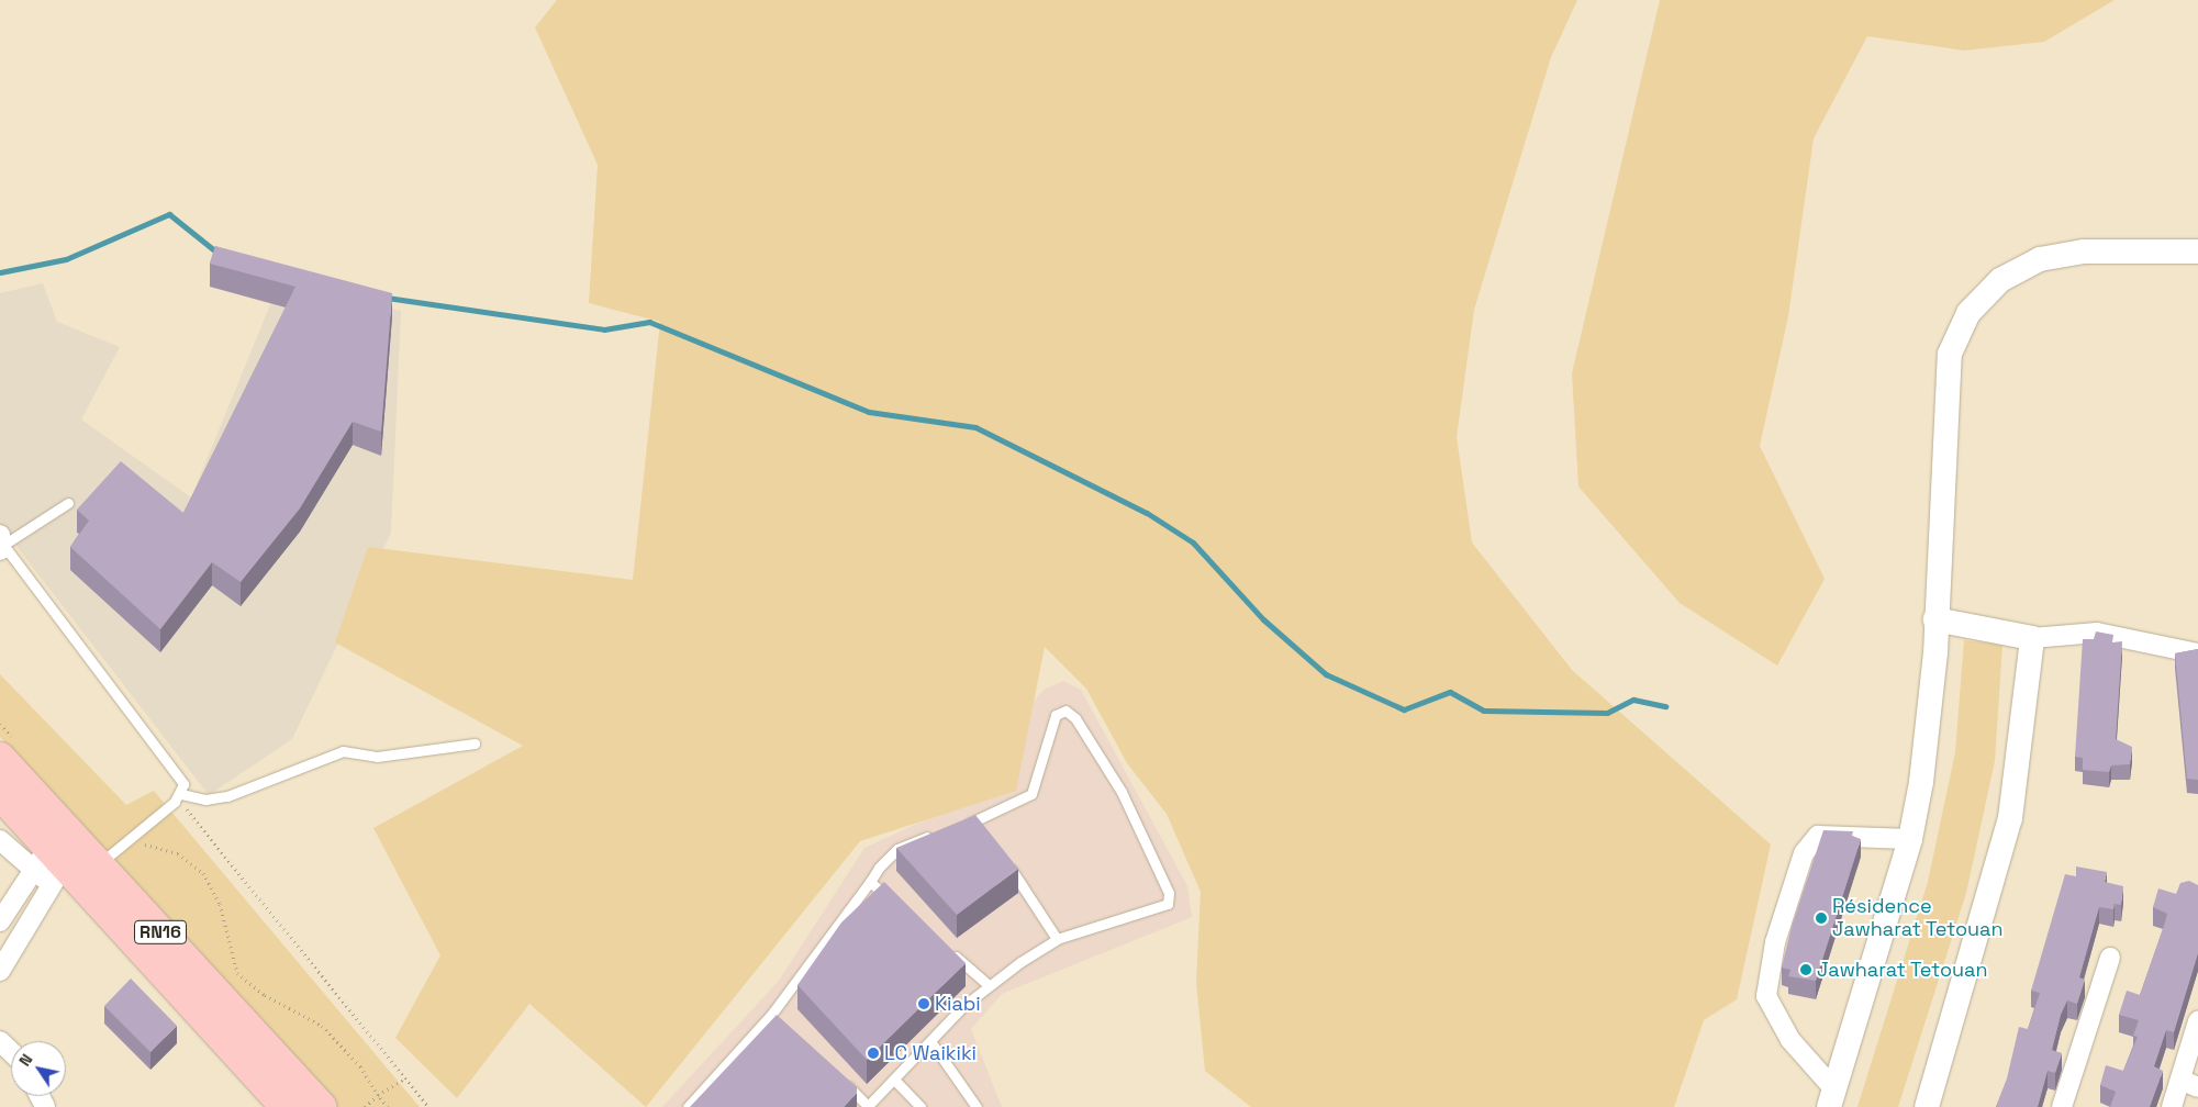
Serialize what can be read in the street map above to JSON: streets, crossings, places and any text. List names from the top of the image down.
{
  "streets": {
    "highway": ["RN16"]
  },
  "places": [
    "Résidence Jawharat Tetouan",
    "Jawharat Tetouan",
    "Kiabi",
    "LC Waikiki"
  ],
  "north": "top left"
}
